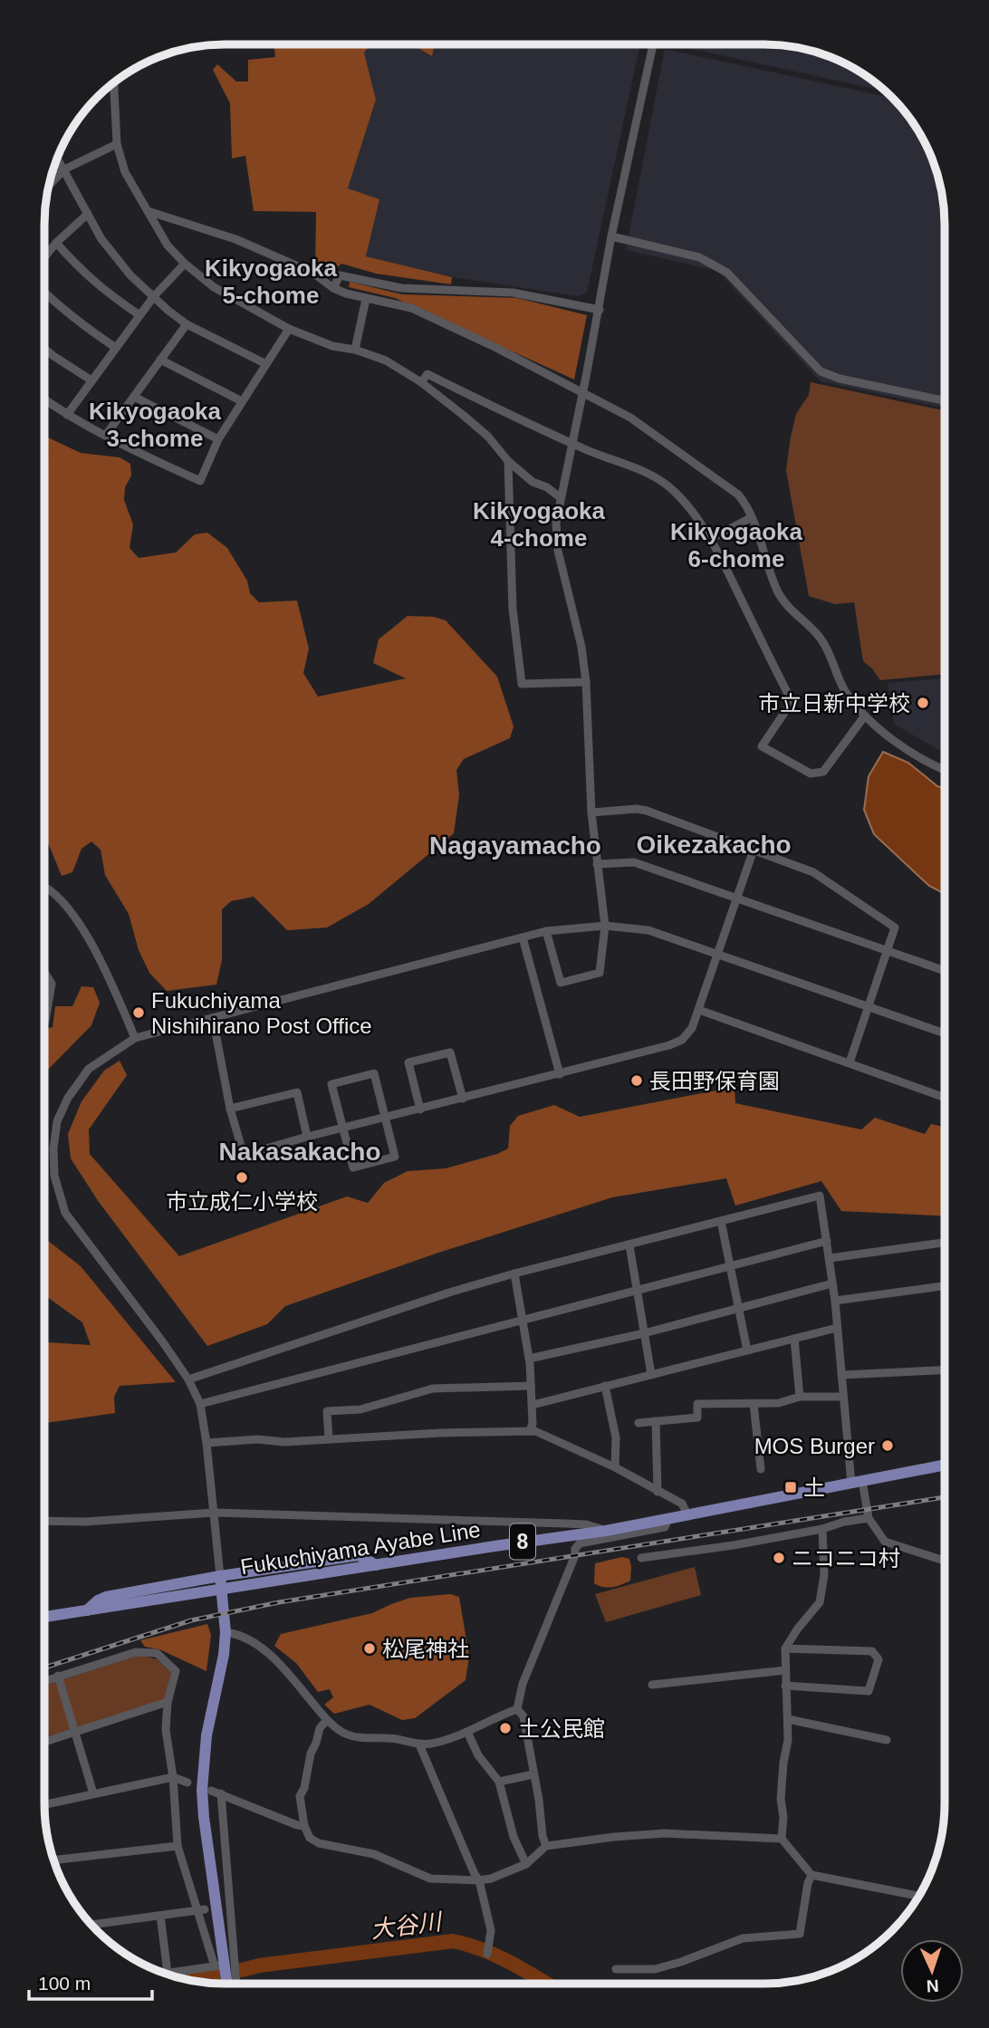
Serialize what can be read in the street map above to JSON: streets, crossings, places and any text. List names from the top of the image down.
{
  "streets": {
    "main road": ["8", "Fukuchiyama Ayabe Line"]
  },
  "districts": [
    "Kikyogaoka 5-chome",
    "Kikyogaoka 3-chome",
    "Kikyogaoka 4-chome",
    "Kikyogaoka 6-chome",
    "Oikezakacho",
    "Nagayamacho",
    "Nakasakacho"
  ],
  "water": ["大谷川"],
  "places": {
    "other": [
      "市立日新中学校",
      "Fukuchiyama Nishihirano Post Office",
      "長田野保育園",
      "市立成仁小学校",
      "MOS Burger",
      "ニコニコ村",
      "松尾神社",
      "土公民館"
    ],
    "transit": ["土"]
  },
  "scale_bar": "100 m",
  "north": "bottom"
}
